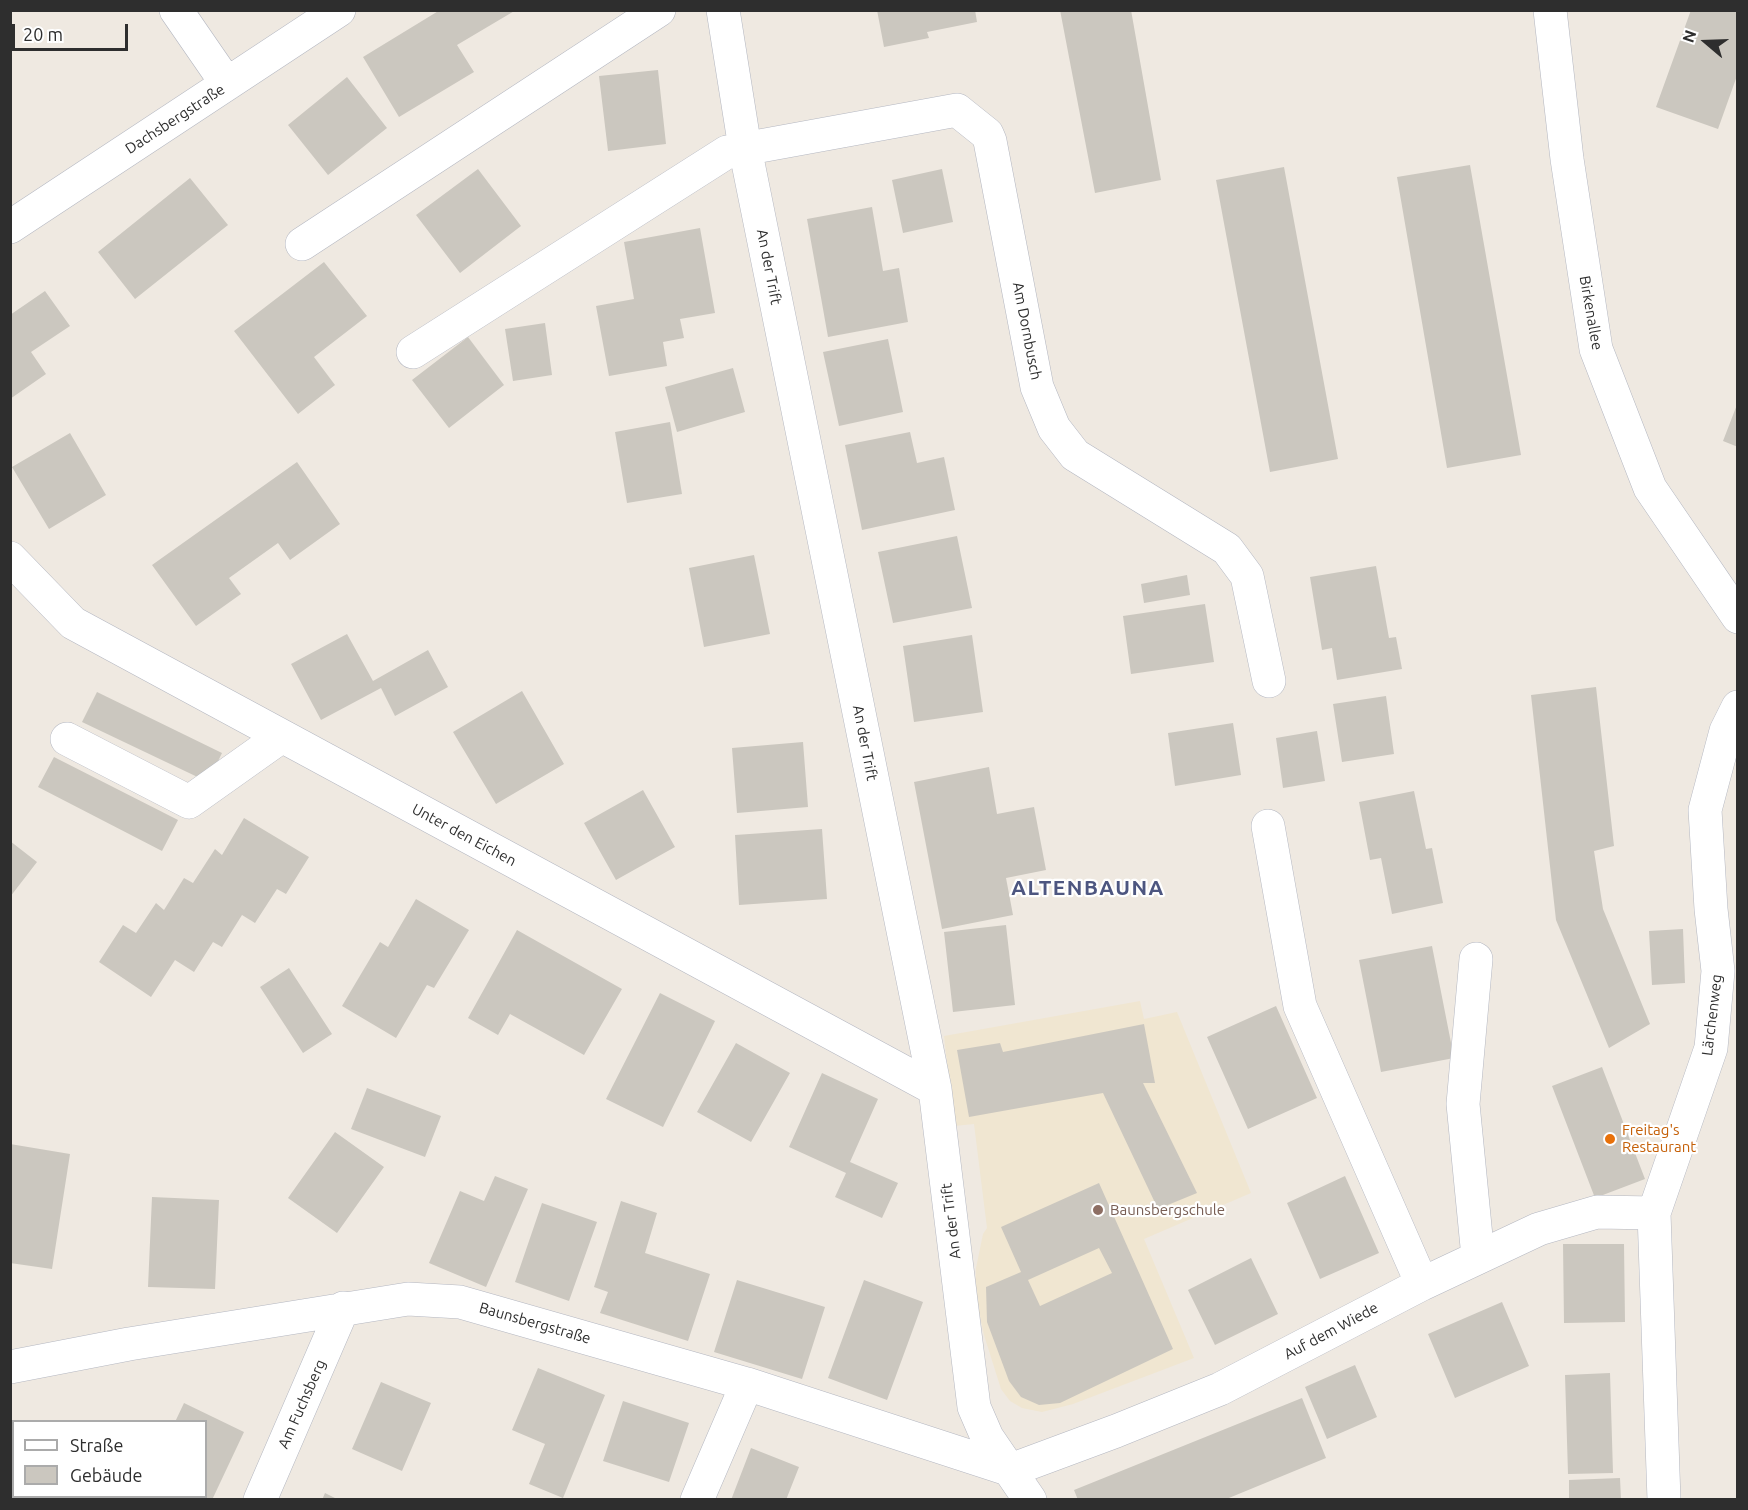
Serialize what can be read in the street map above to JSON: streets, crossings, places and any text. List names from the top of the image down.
{
  "streets": {
    "street": [
      "Dachsbergstraße",
      "An der Trift",
      "Birkenallee",
      "Am Dornbusch",
      "Unter den Eichen",
      "Lärchenweg",
      "Baunsbergstraße",
      "Auf dem Wiede",
      "Am Fuchsberg"
    ]
  },
  "crossings": [
    ["An der Trift", "Am Dornbusch"],
    ["An der Trift", "Unter den Eichen"],
    ["An der Trift", "Baunsbergstraße"],
    ["An der Trift", "Auf dem Wiede"],
    ["Lärchenweg", "Auf dem Wiede"],
    ["Baunsbergstraße", "Auf dem Wiede"],
    ["Baunsbergstraße", "Am Fuchsberg"]
  ],
  "districts": ["ALTENBAUNA"],
  "places": ["Freitag's Restaurant", "Baunsbergschule"],
  "legend": ["Straße", "Gebäude"],
  "scale_bar": "20 m",
  "north": "left"
}
